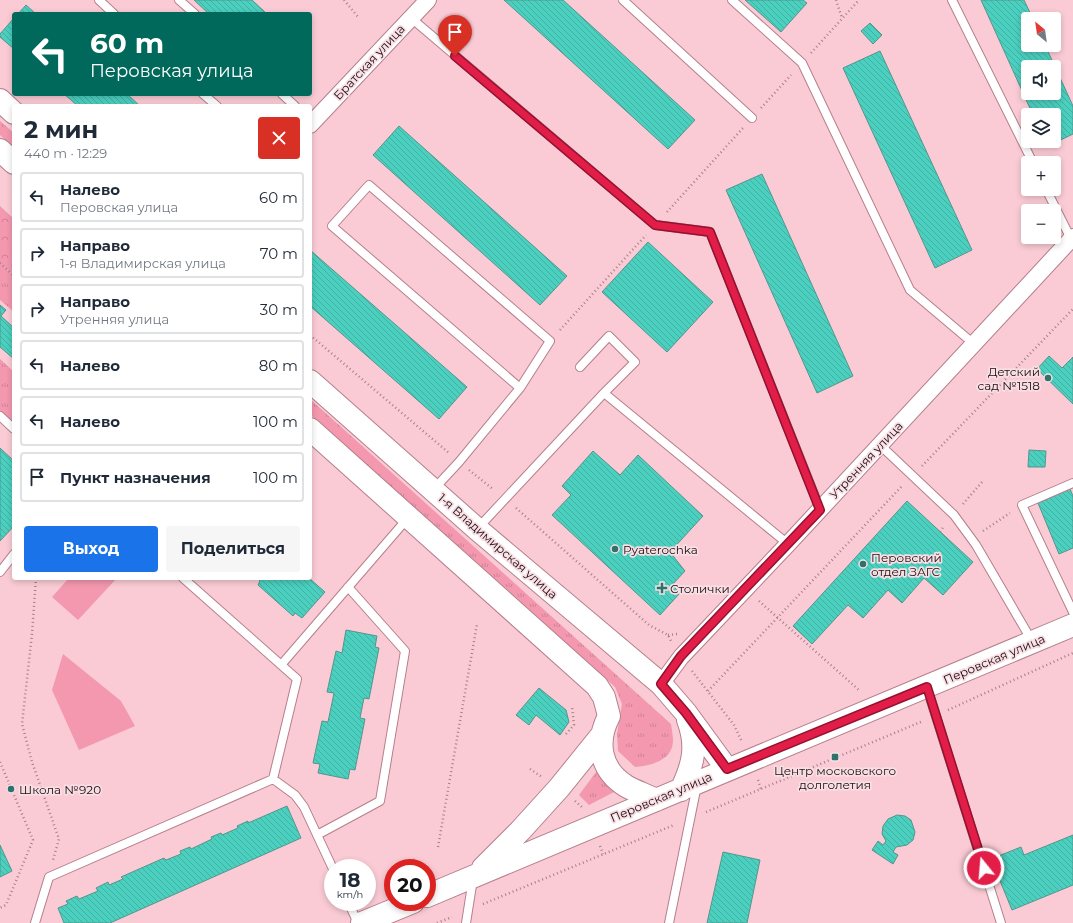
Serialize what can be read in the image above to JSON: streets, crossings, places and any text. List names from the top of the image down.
{
  "streets": {
    "main road": ["1-я Владимирская улица", "Перовская улица"],
    "street": ["Братская улица", "Утренняя улица"]
  },
  "crossings": [
    ["Утренняя улица", "1-я Владимирская улица"],
    ["1-я Владимирская улица", "Перовская улица"]
  ],
  "places": {
    "other": [
      "Детский сад №1518",
      "Pyaterochka",
      "Перовский отдел ЗАГС",
      "Школа №920"
    ],
    "health": ["Столички"],
    "transit": ["Центр московского долголетия"]
  },
  "north": "top left",
  "page": {
    "map_buttons": ["+", "−"],
    "turn": ["60 m", "Перовская улица"],
    "heading": ["2 мин", "440 m · 12:29"],
    "list": [
      {
        "name": "Налево",
        "note": "Перовская улица",
        "value": "60 m"
      },
      {
        "name": "Направо",
        "note": "1-я Владимирская улица",
        "value": "70 m"
      },
      {
        "name": "Направо",
        "note": "Утренняя улица",
        "value": "30 m"
      },
      {
        "name": "Налево",
        "value": "80 m"
      },
      {
        "name": "Налево",
        "value": "100 m"
      },
      {
        "name": "Пункт назначения",
        "value": "100 m"
      }
    ],
    "buttons": ["Выход", "Поделиться"],
    "speed": "18 km/h",
    "limit": "20"
  }
}
